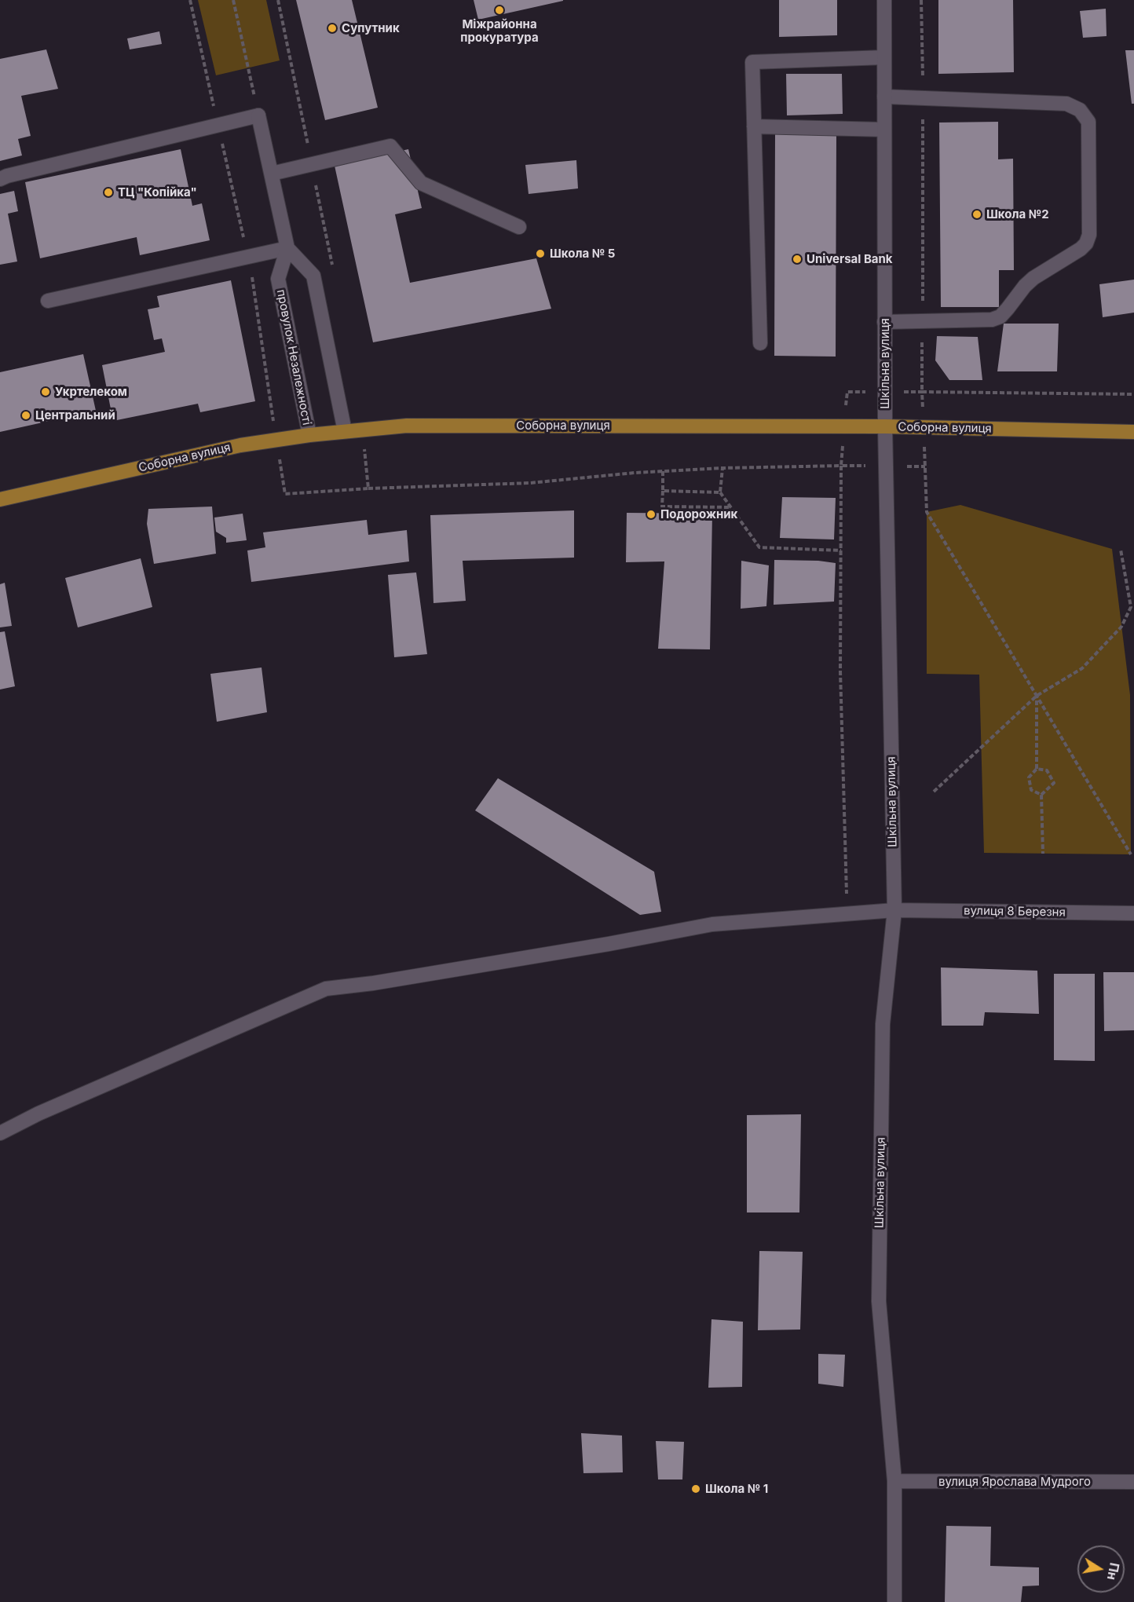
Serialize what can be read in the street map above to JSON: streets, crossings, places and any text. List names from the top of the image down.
{
  "streets": {
    "main road": ["Соборна вулиця"],
    "street": [
      "провулок Незалежності",
      "Шкільна вулиця",
      "вулиця 8 Березня",
      "вулиця Ярослава Мудрого"
    ]
  },
  "crossings": [
    ["провулок Незалежності", "Соборна вулиця"],
    ["Шкільна вулиця", "Соборна вулиця"],
    ["Шкільна вулиця", "вулиця 8 Березня"],
    ["Шкільна вулиця", "вулиця Ярослава Мудрого"]
  ],
  "places": [
    "Міжрайонна прокуратура",
    "Супутник",
    "ТЦ \"Копійка\"",
    "Школа №2",
    "Школа № 5",
    "Universal Bank",
    "Укртелеком",
    "Центральний",
    "Подорожник",
    "Школа № 1"
  ],
  "north": "right"
}
